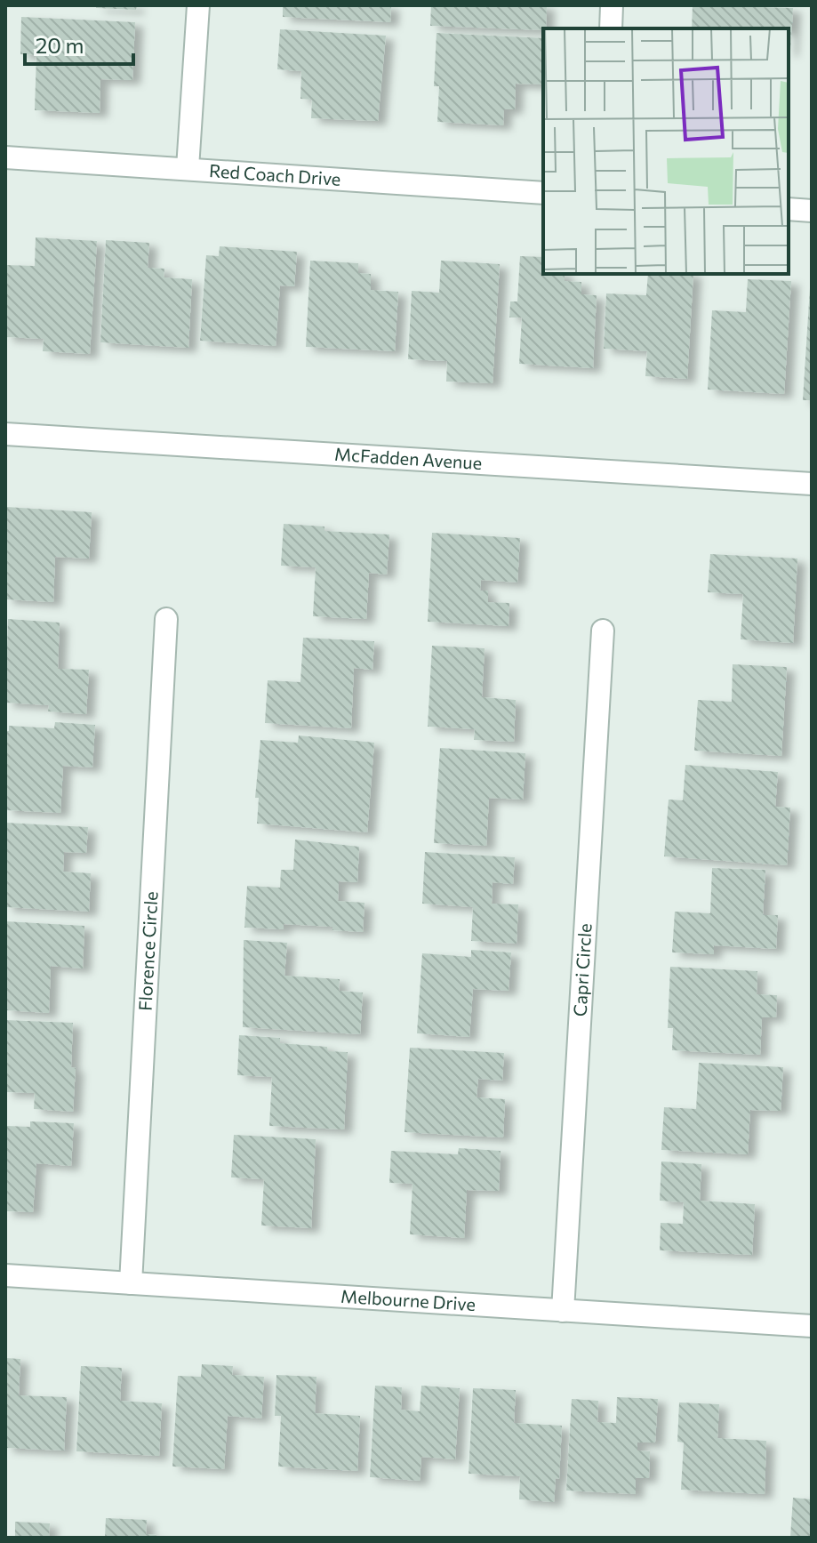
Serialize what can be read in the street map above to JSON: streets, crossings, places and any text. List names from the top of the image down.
{
  "streets": {
    "street": [
      "Red Coach Drive",
      "McFadden Avenue",
      "Florence Circle",
      "Capri Circle",
      "Melbourne Drive"
    ]
  },
  "crossings": [
    ["Florence Circle", "Melbourne Drive"],
    ["Capri Circle", "Melbourne Drive"]
  ],
  "scale_bar": "20 m"
}
